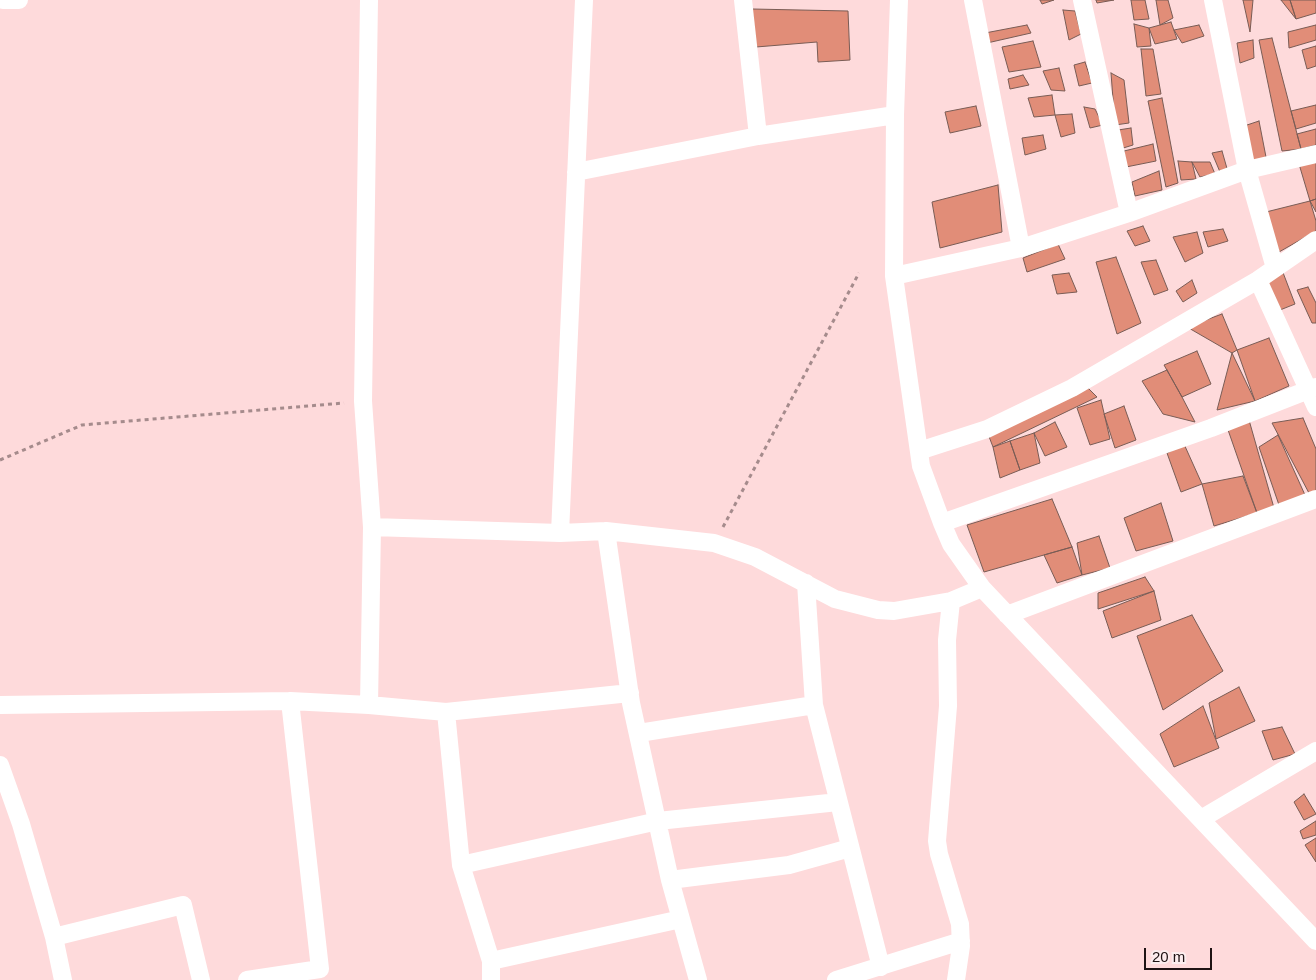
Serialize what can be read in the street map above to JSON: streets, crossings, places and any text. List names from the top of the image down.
{
  "scale_bar": "20 m"
}
